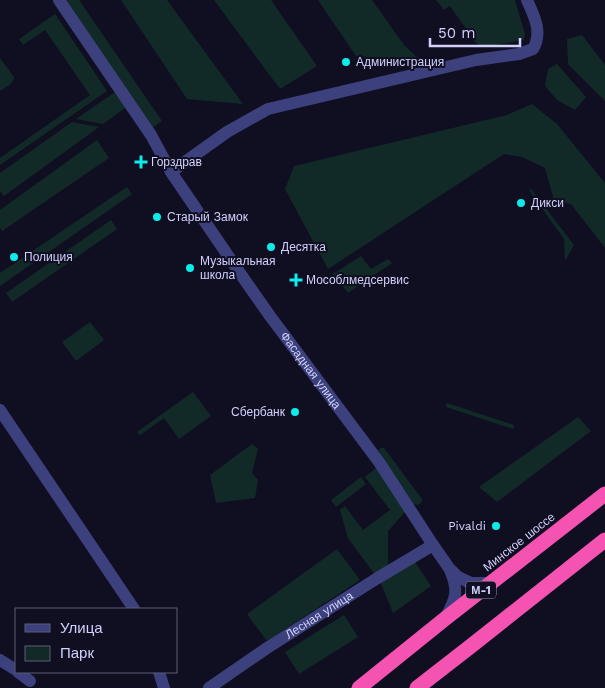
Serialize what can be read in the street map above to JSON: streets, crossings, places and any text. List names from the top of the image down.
{
  "streets": {
    "highway": ["Минское шоссе", "М-1"],
    "street": ["Фасадная улица", "Лесная улица"]
  },
  "crossings": [
    ["Фасадная улица", "Минское шоссе"],
    ["Фасадная улица", "Лесная улица"]
  ],
  "places": {
    "other": [
      "Администрация",
      "Дикси",
      "Старый Замок",
      "Десятка",
      "Полиция",
      "Музыкальная школа",
      "Сбербанк",
      "Pivaldi"
    ],
    "health": ["Горздрав", "Мособлмедсервис"]
  },
  "legend": ["Улица", "Парк"],
  "scale_bar": "50 m"
}
